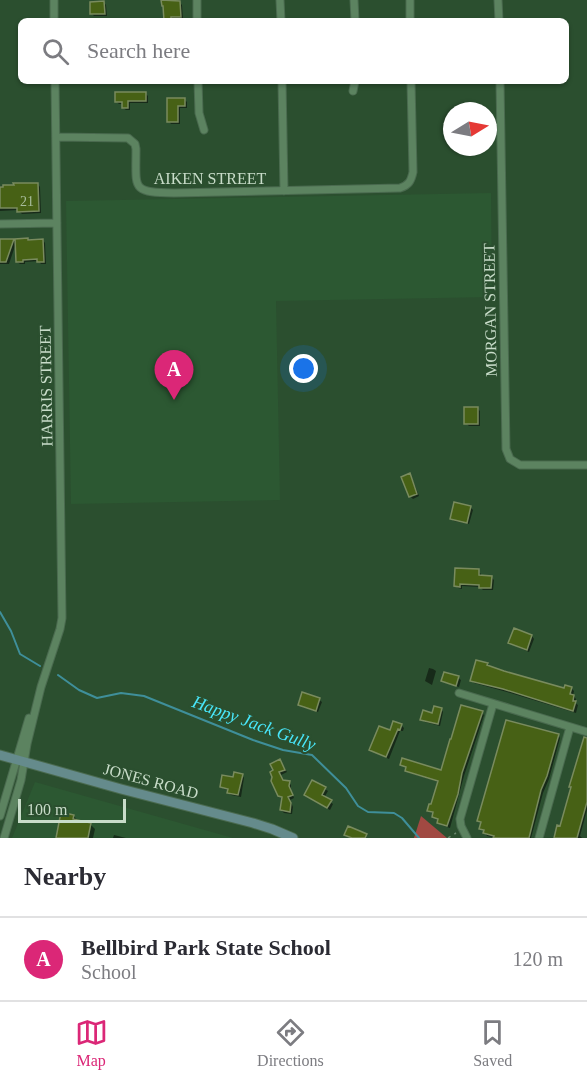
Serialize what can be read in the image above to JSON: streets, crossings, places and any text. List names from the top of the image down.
{
  "streets": {
    "street": [
      "AIKEN STREET",
      "MORGAN STREET",
      "HARRIS STREET",
      "JONES ROAD"
    ]
  },
  "crossings": [
    ["AIKEN STREET", "HARRIS STREET"],
    ["HARRIS STREET", "JONES ROAD"]
  ],
  "water": ["Happy Jack Gully"],
  "house_numbers": ["21"],
  "scale_bar": "100 m",
  "north": "right",
  "page": {
    "search": "Search here",
    "pins": "A",
    "scale": "100 m",
    "heading": "Nearby",
    "list": [
      {
        "mark": "A",
        "name": "Bellbird Park State School",
        "note": "School",
        "value": "120 m"
      }
    ],
    "nav": ["Map", "Directions", "Saved"]
  }
}
